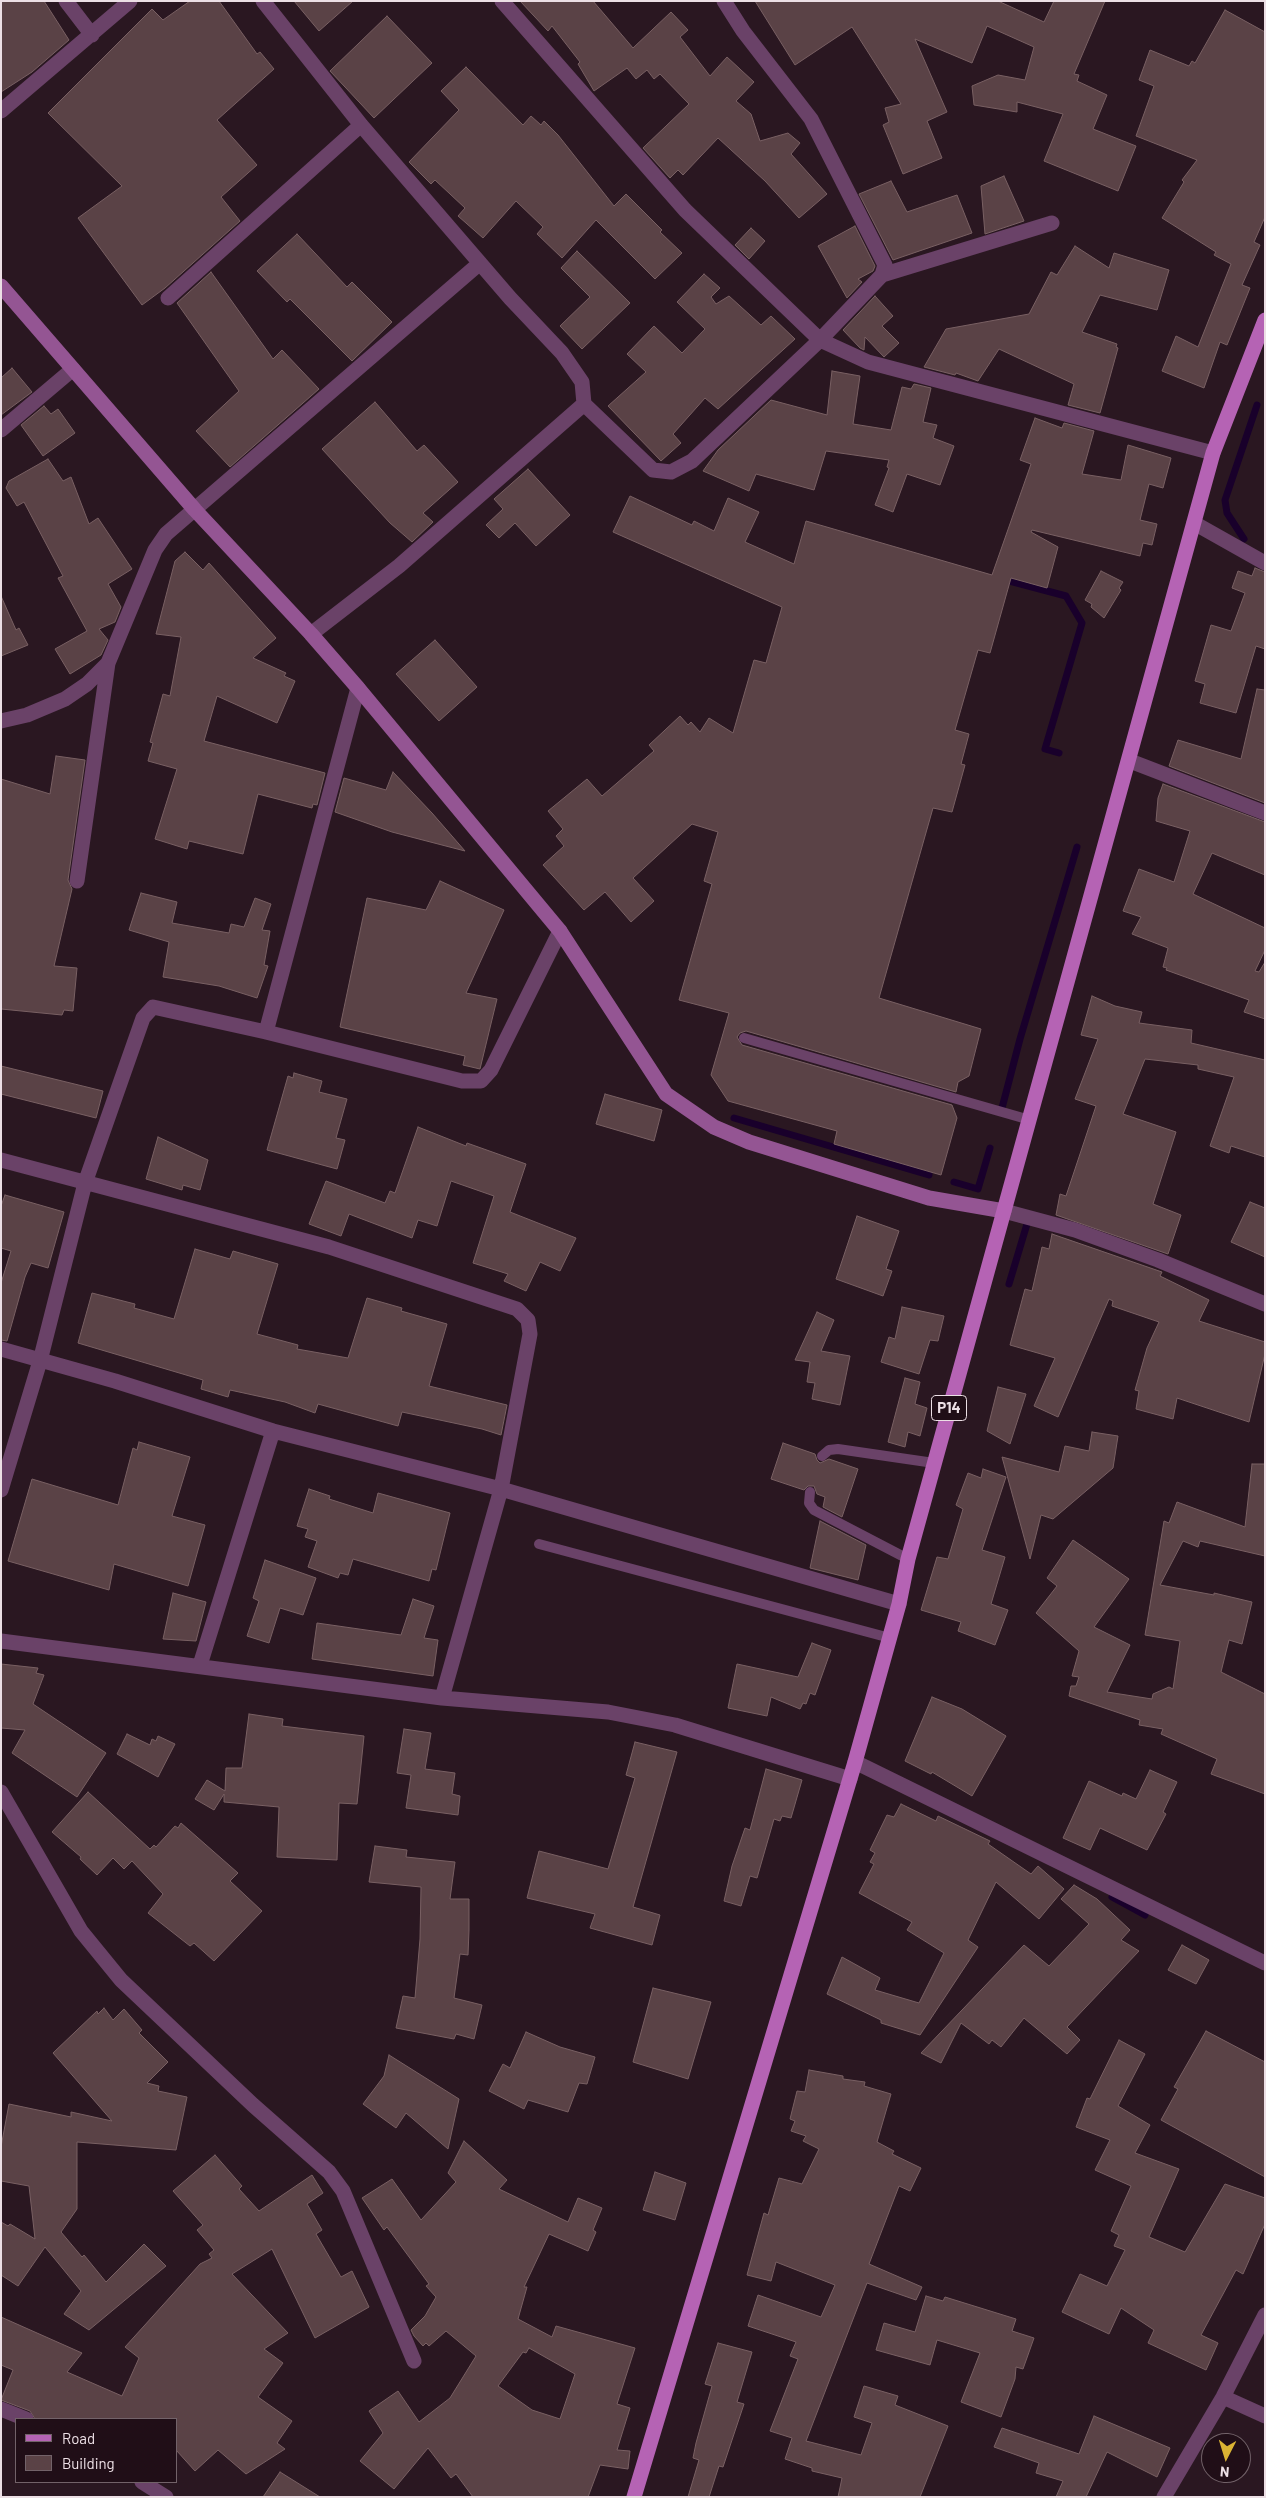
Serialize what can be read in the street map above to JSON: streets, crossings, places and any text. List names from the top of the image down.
{
  "streets": {
    "main road": ["P14"]
  },
  "legend": ["Road", "Building"],
  "north": "bottom"
}
